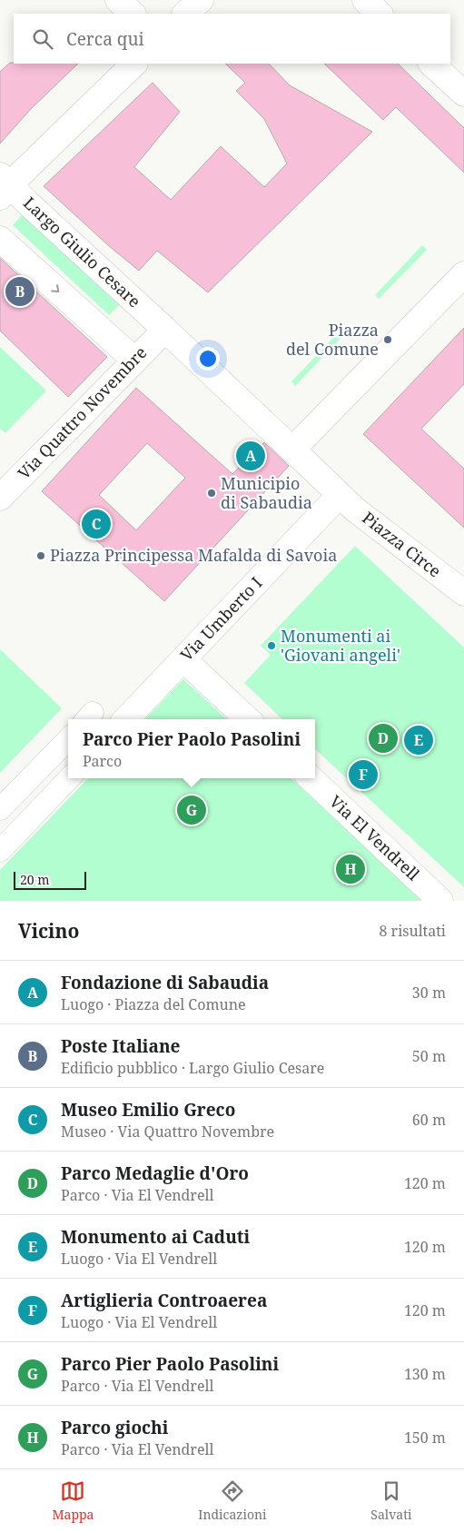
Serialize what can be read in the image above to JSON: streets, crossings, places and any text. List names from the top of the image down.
{
  "streets": {
    "street": [
      "Largo Giulio Cesare",
      "Via Quattro Novembre",
      "Piazza Circe",
      "Via Umberto I",
      "Via El Vendrell"
    ]
  },
  "crossings": [
    ["Largo Giulio Cesare", "Via Quattro Novembre"],
    ["Piazza Circe", "Via Umberto I"]
  ],
  "places": [
    "Piazza del Comune",
    "Municipio di Sabaudia",
    "Piazza Principessa Mafalda di Savoia",
    "Monumenti ai 'Giovani angeli'"
  ],
  "scale_bar": "20 m",
  "page": {
    "search": "Cerca qui",
    "pins": [
      "B",
      "A",
      "C",
      "D",
      "E",
      "F",
      "G",
      "H"
    ],
    "popup": ["Parco Pier Paolo Pasolini", "Parco"],
    "scale": "20 m",
    "heading": ["Vicino", "8 risultati"],
    "list": [
      {
        "mark": "A",
        "name": "Fondazione di Sabaudia",
        "note": "Luogo · Piazza del Comune",
        "value": "30 m"
      },
      {
        "mark": "B",
        "name": "Poste Italiane",
        "note": "Edificio pubblico · Largo Giulio Cesare",
        "value": "50 m"
      },
      {
        "mark": "C",
        "name": "Museo Emilio Greco",
        "note": "Museo · Via Quattro Novembre",
        "value": "60 m"
      },
      {
        "mark": "D",
        "name": "Parco Medaglie d'Oro",
        "note": "Parco · Via El Vendrell",
        "value": "120 m"
      },
      {
        "mark": "E",
        "name": "Monumento ai Caduti",
        "note": "Luogo · Via El Vendrell",
        "value": "120 m"
      },
      {
        "mark": "F",
        "name": "Artiglieria Controaerea",
        "note": "Luogo · Via El Vendrell",
        "value": "120 m"
      },
      {
        "mark": "G",
        "name": "Parco Pier Paolo Pasolini",
        "note": "Parco · Via El Vendrell",
        "value": "130 m"
      },
      {
        "mark": "H",
        "name": "Parco giochi",
        "note": "Parco · Via El Vendrell",
        "value": "150 m"
      }
    ],
    "nav": ["Mappa", "Indicazioni", "Salvati"]
  }
}
